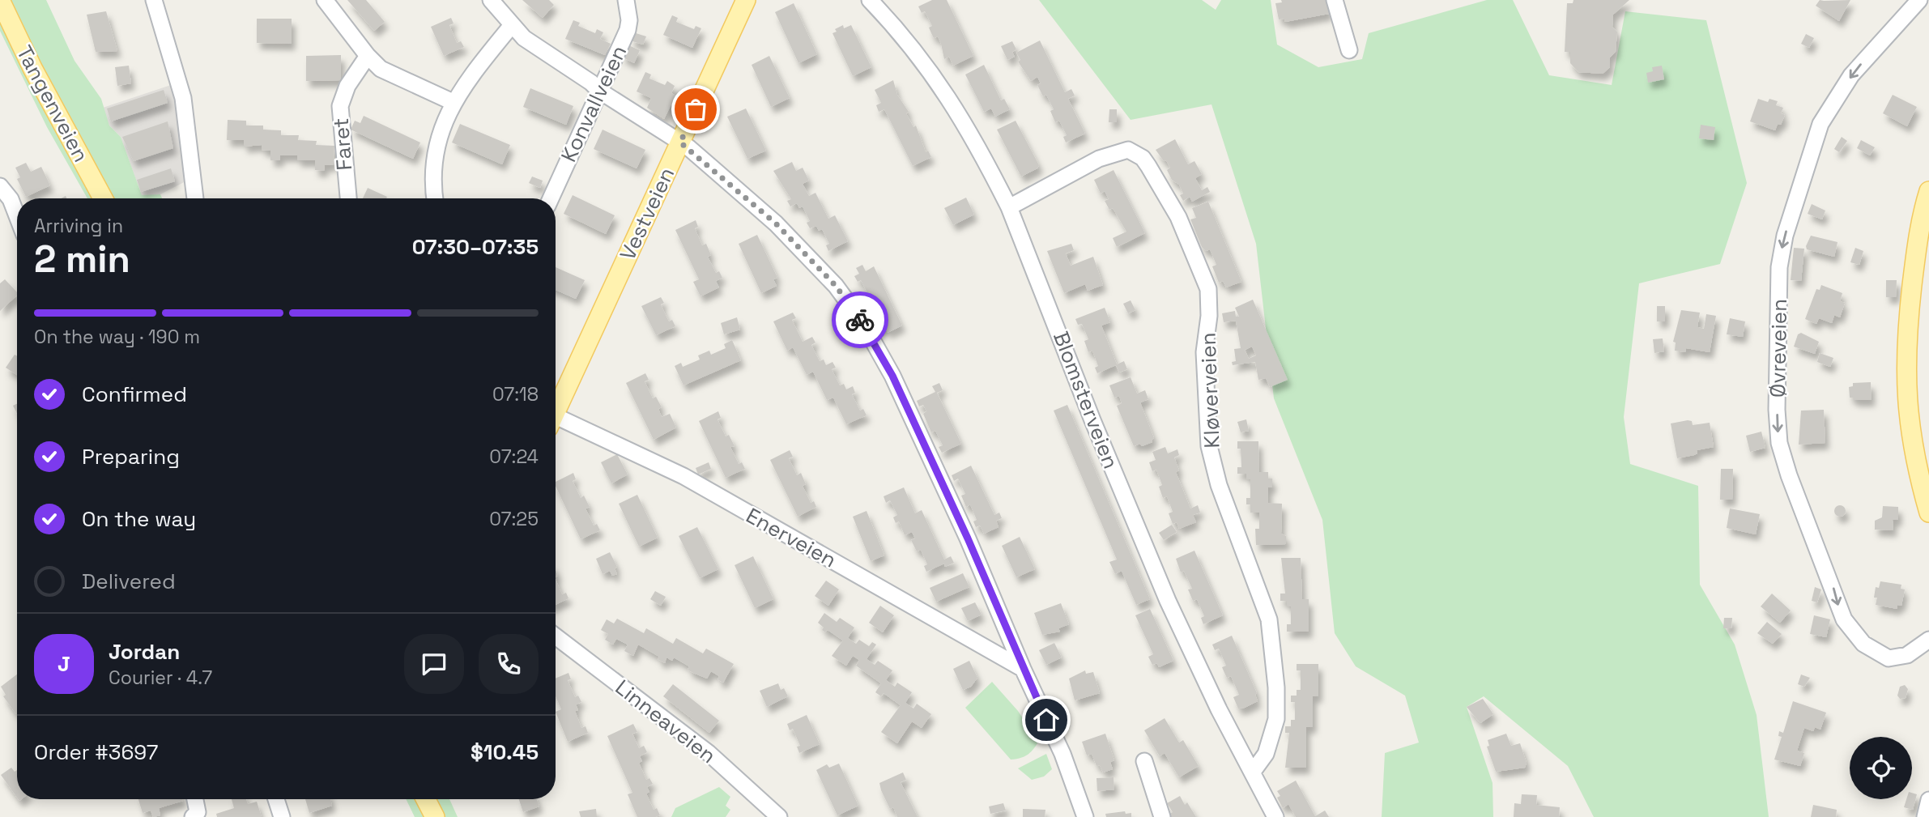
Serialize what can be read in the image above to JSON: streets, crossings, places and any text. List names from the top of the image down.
{
  "streets": {
    "main road": ["Tangenveien", "Vestveien"],
    "street": [
      "Konvallveien",
      "Faret",
      "Øvreveien",
      "Kløverveien",
      "Blomsterveien",
      "Enerveien",
      "Linneaveien"
    ]
  },
  "crossings": [
    ["Kløverveien", "Blomsterveien"]
  ],
  "one_way": ["Øvreveien"],
  "page": {
    "heading": ["2 min", "Arriving in", "07:30–07:35"],
    "panel": [
      "Jordan",
      "Courier · 4.7",
      "Order #3697",
      "$10.45"
    ],
    "bar": "On the way · 190 m",
    "list": [
      ["Confirmed", "07:18"],
      ["Preparing", "07:24"],
      ["On the way", "07:25"],
      "Delivered"
    ],
    "round": "J"
  }
}
